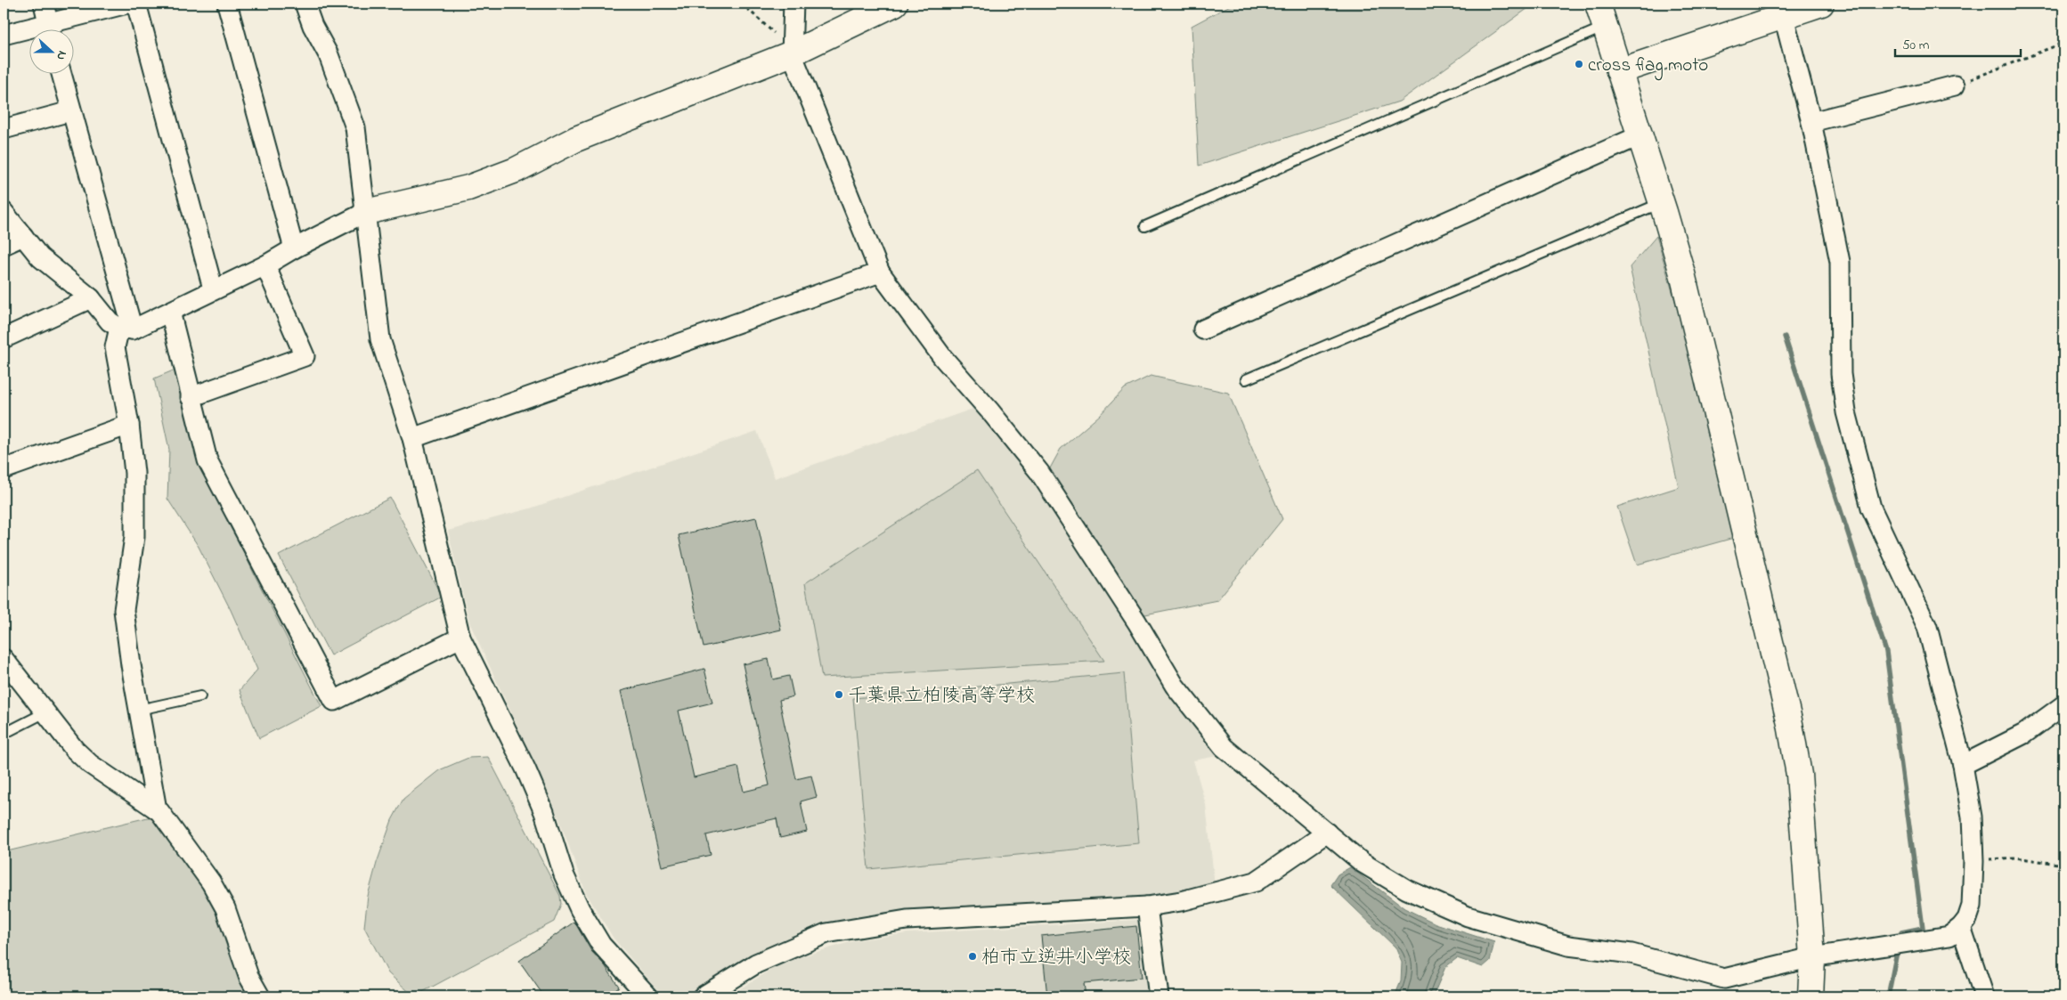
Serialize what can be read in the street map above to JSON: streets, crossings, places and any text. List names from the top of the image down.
{
  "places": ["cross flag moto", "千葉県立柏陵高等学校", "柏市立逆井小学校"],
  "scale_bar": "50 m",
  "north": "right"
}
